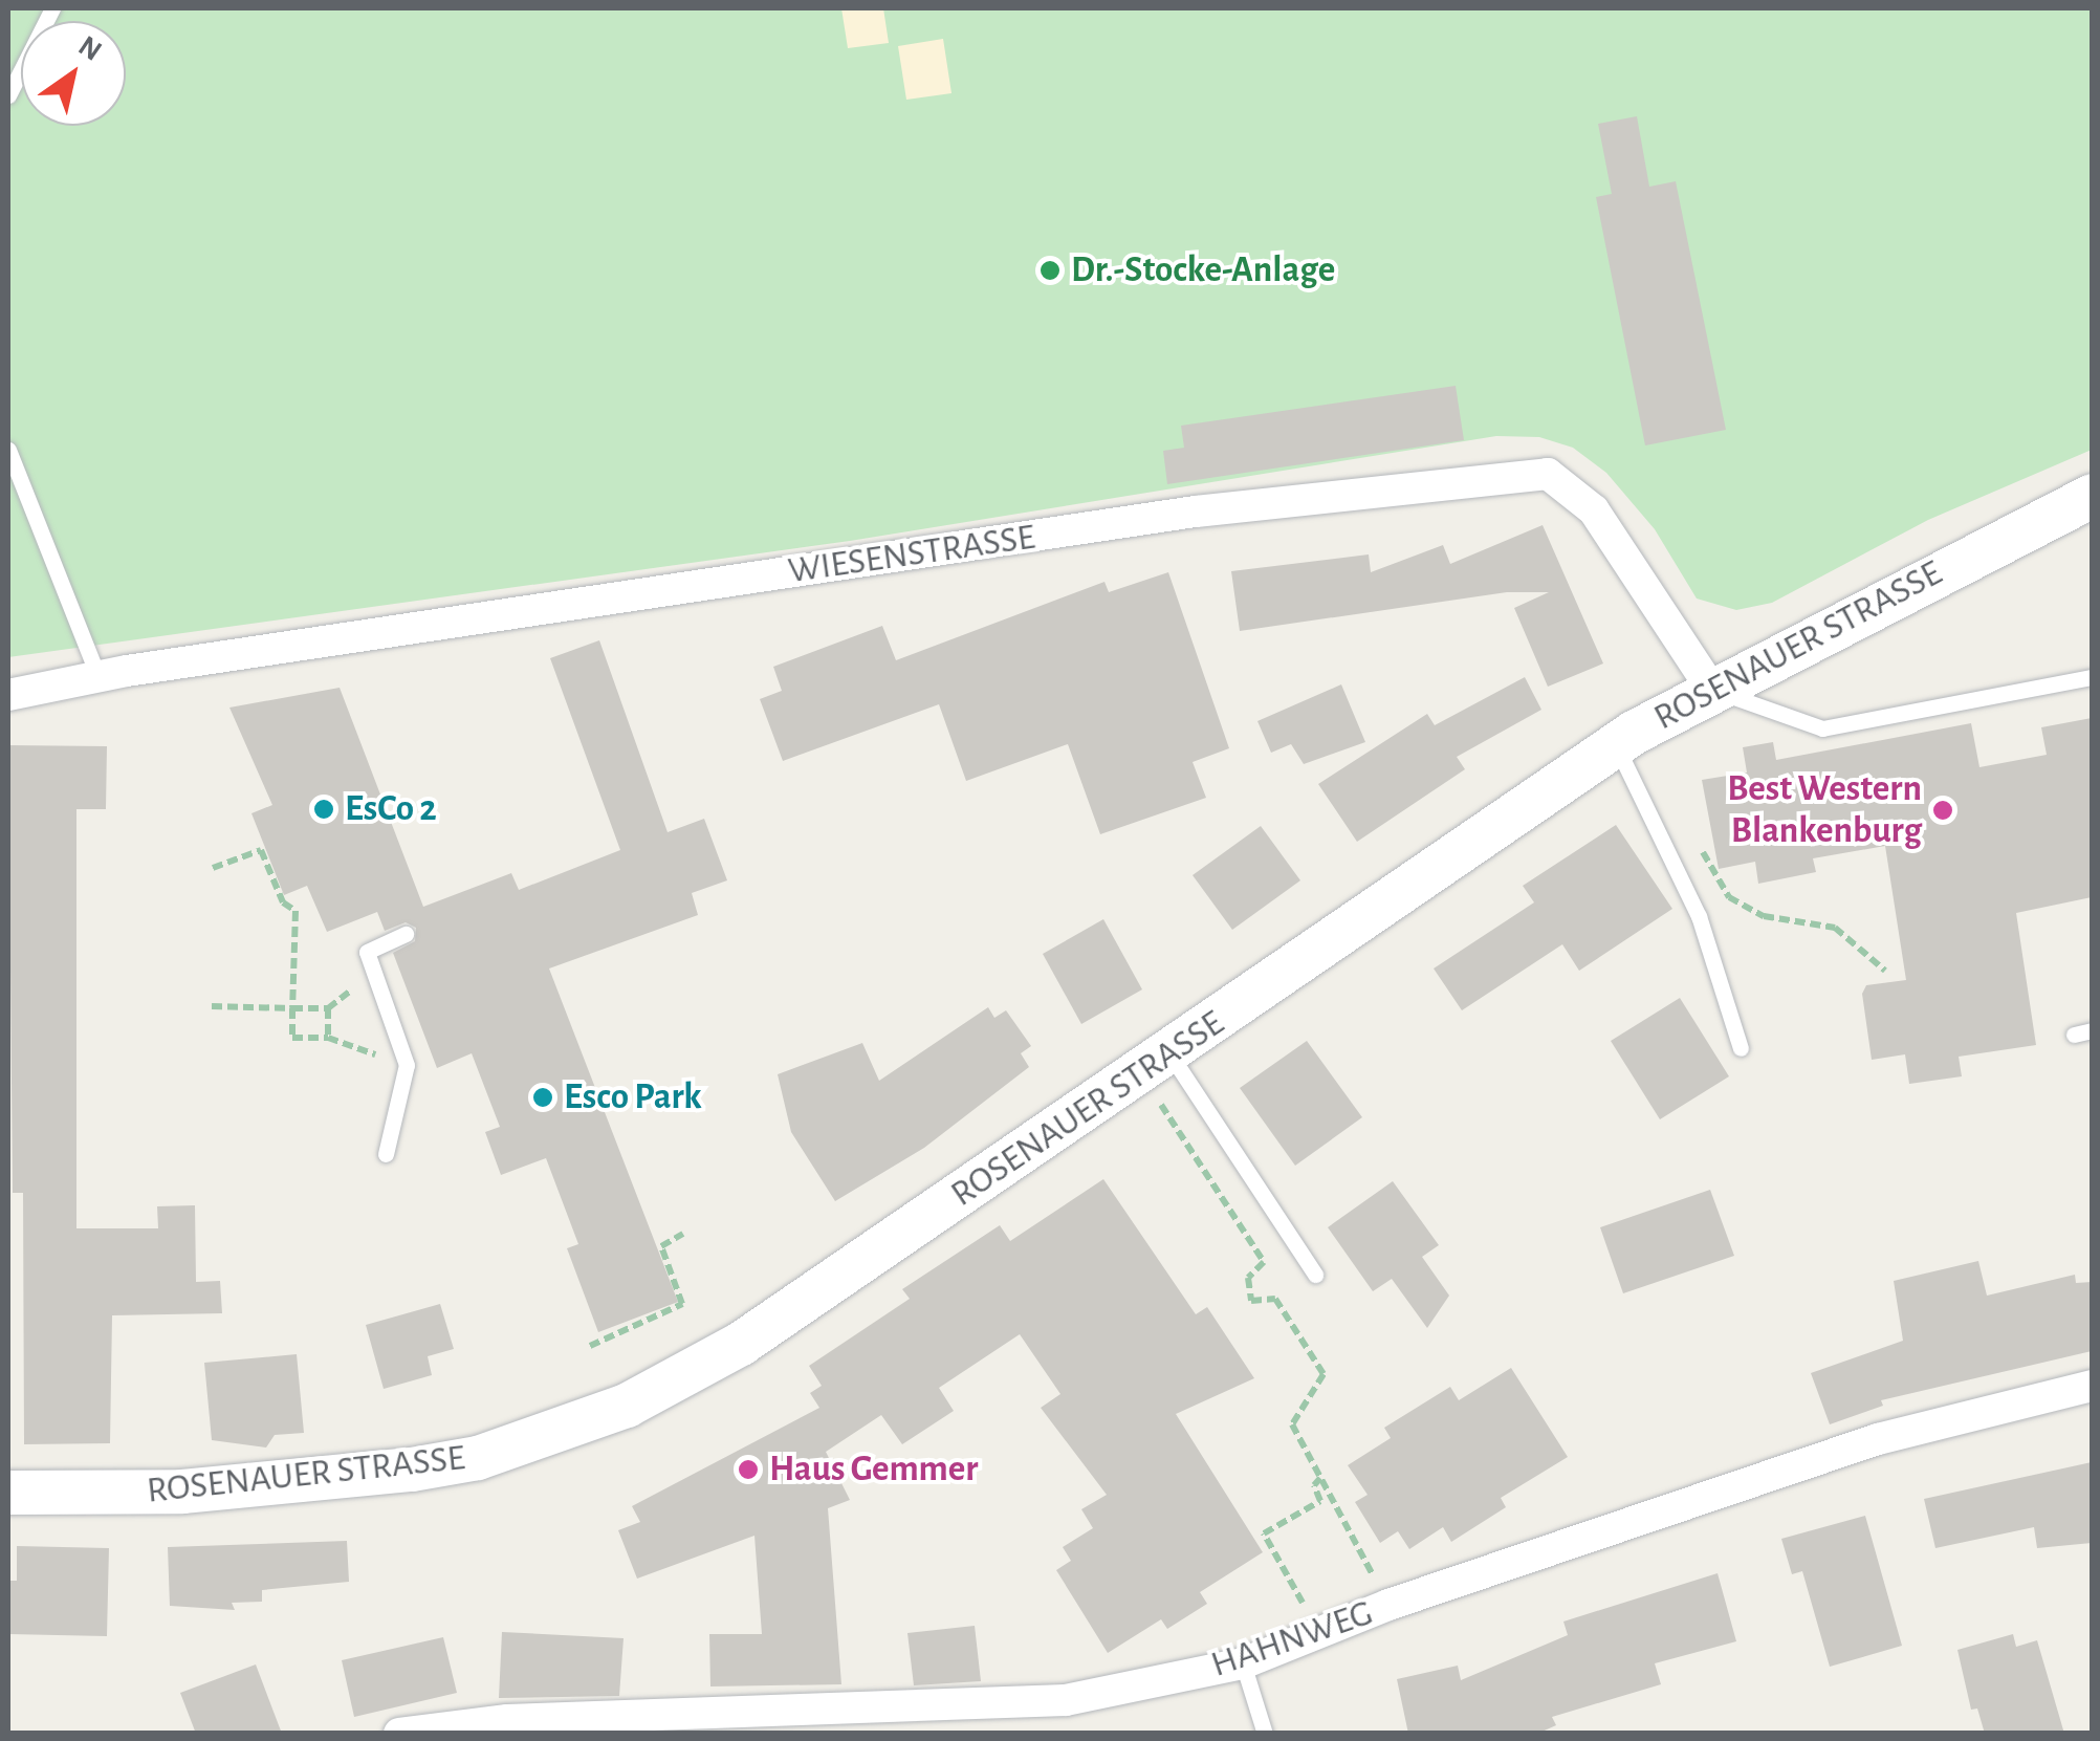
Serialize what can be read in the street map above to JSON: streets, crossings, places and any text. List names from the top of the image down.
{
  "streets": {
    "street": ["WIESENSTRASSE", "ROSENAUER STRASSE", "HAHNWEG"]
  },
  "crossings": [
    ["WIESENSTRASSE", "ROSENAUER STRASSE"]
  ],
  "places": [
    "Dr.-Stocke-Anlage",
    "EsCo 2",
    "Best Western Blankenburg",
    "Esco Park",
    "Haus Gemmer"
  ],
  "north": "top right"
}
